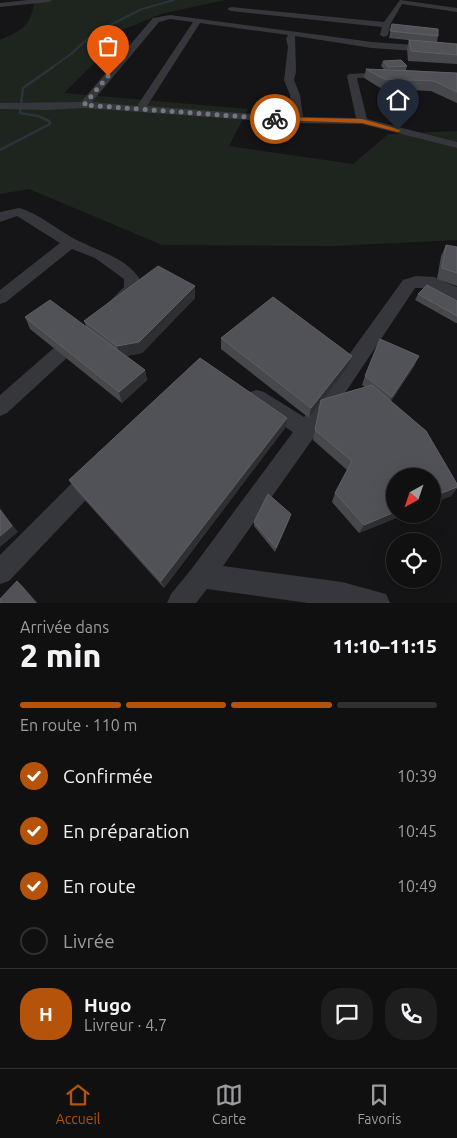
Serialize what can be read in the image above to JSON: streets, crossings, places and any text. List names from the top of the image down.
{
  "north": "bottom left",
  "page": {
    "heading": ["2 min", "Arrivée dans", "11:10–11:15"],
    "panel": ["Hugo", "Livreur · 4.7"],
    "bar": "En route · 110 m",
    "list": [
      ["Confirmée", "10:39"],
      ["En préparation", "10:45"],
      ["En route", "10:49"],
      "Livrée"
    ],
    "round": "H",
    "tabs": ["Accueil", "Carte", "Favoris"]
  }
}
